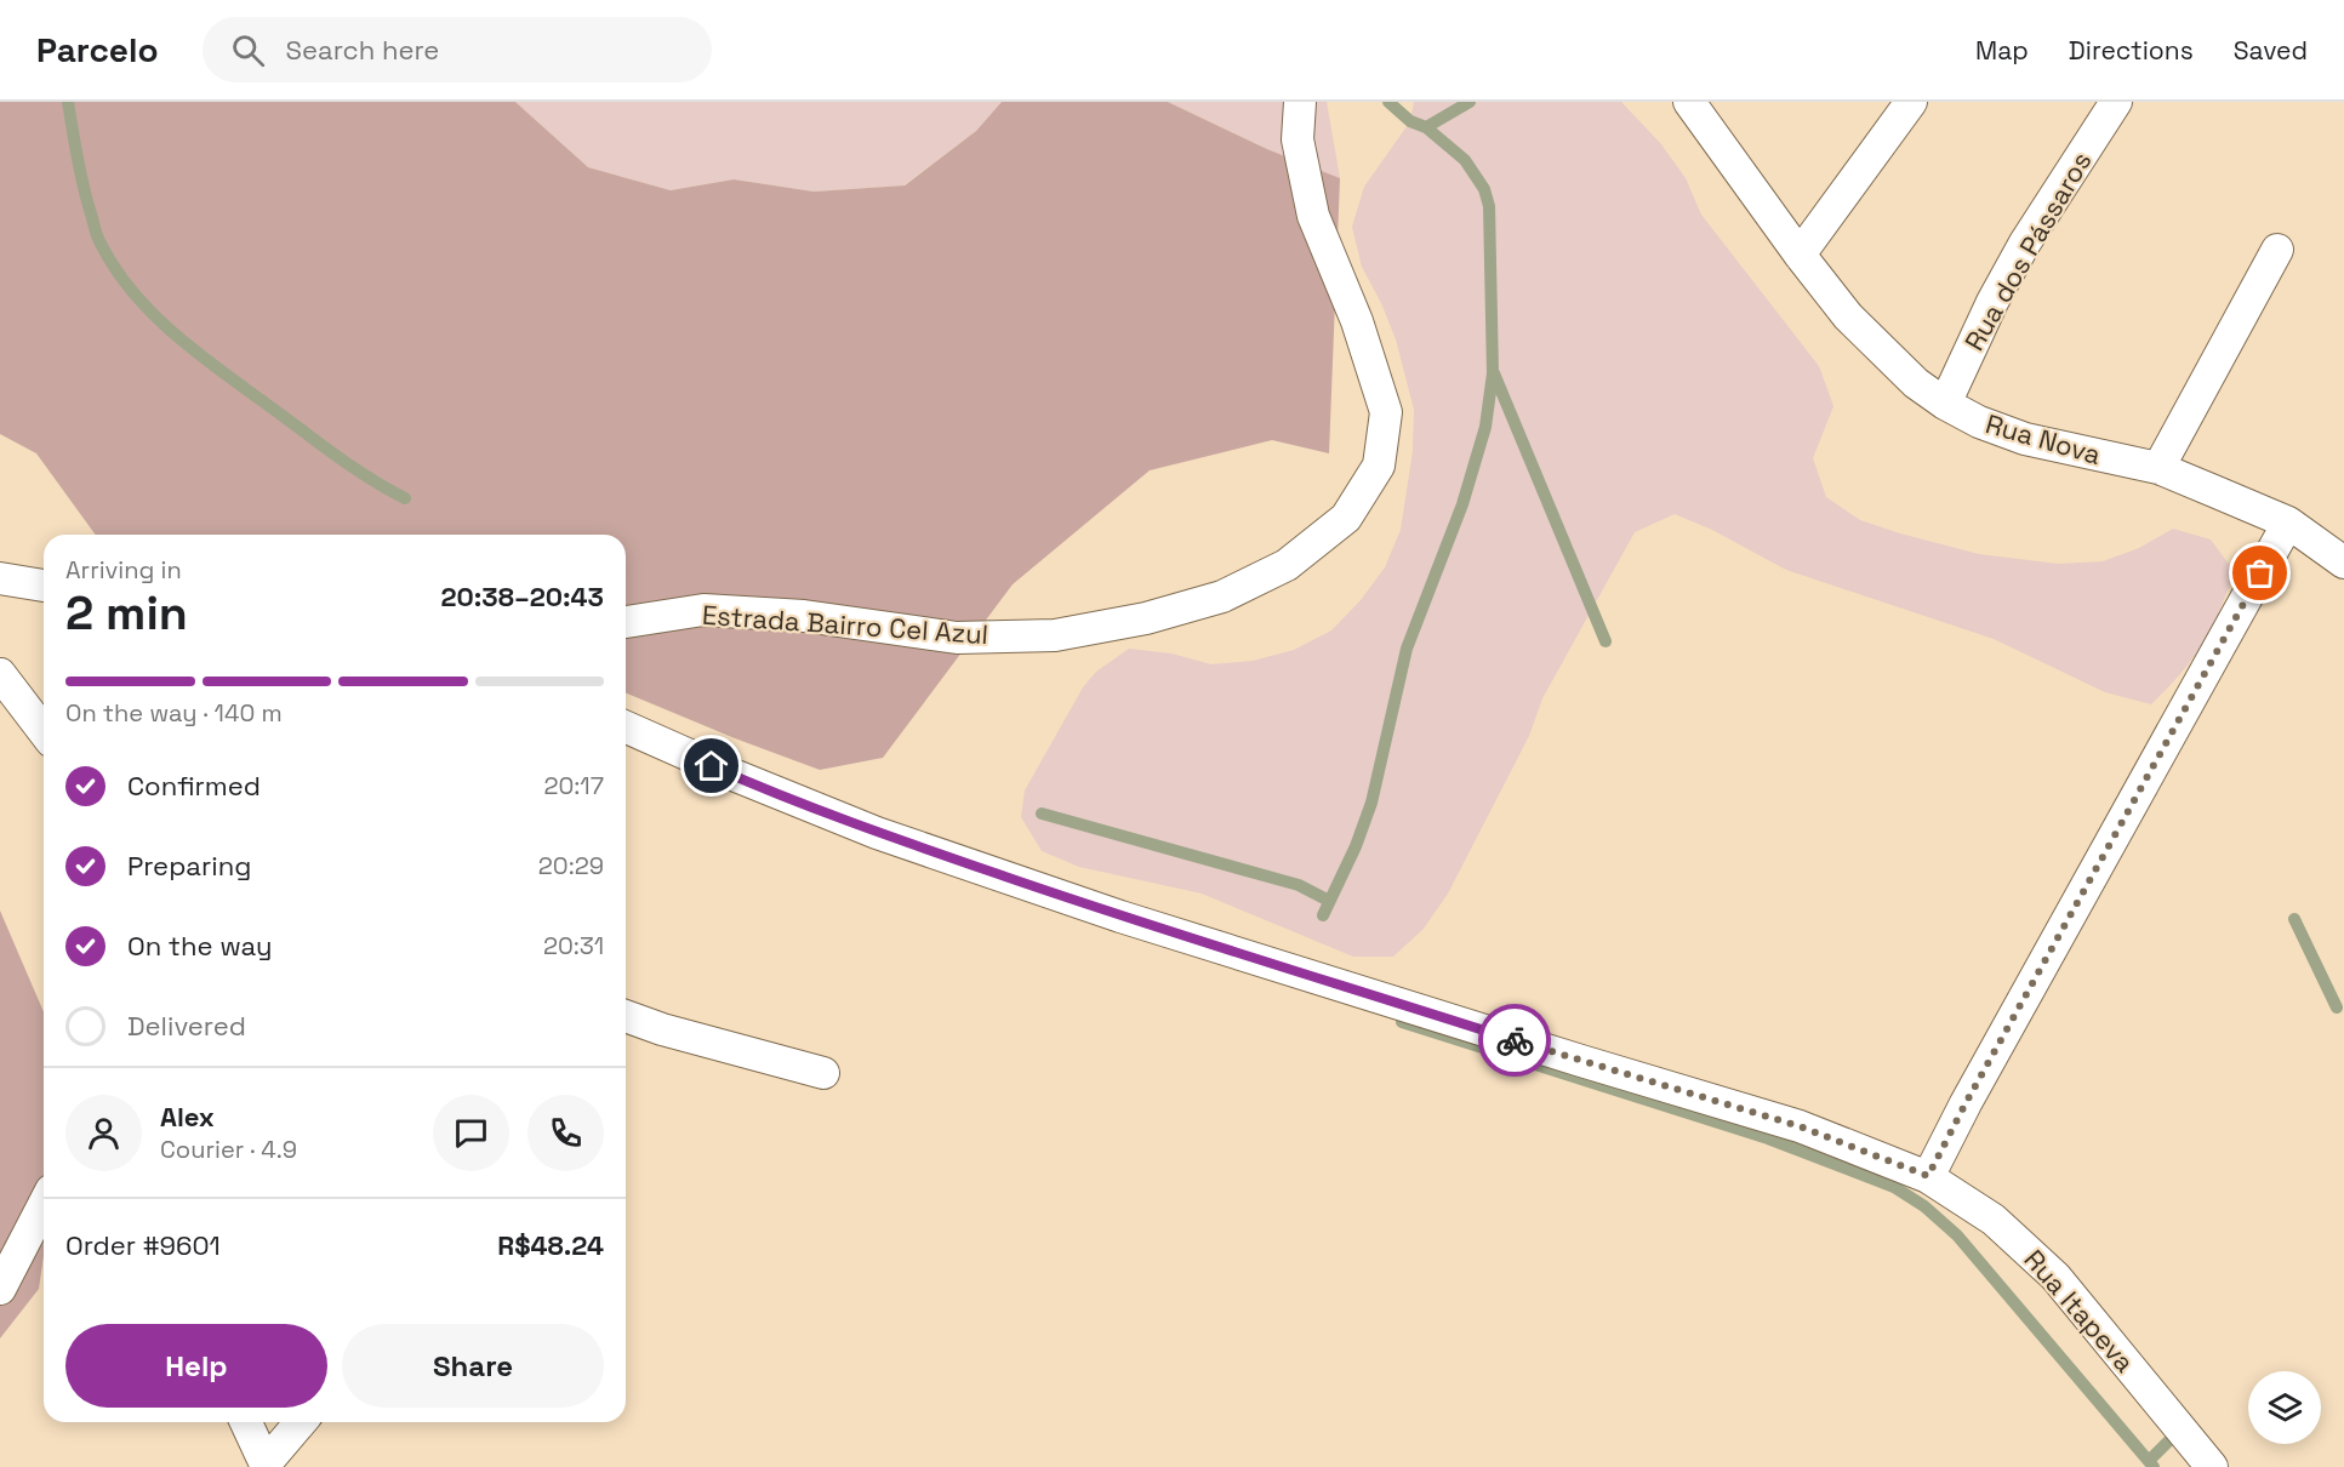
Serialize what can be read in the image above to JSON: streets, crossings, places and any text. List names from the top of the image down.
{
  "streets": {
    "street": [
      "Rua dos Pássaros",
      "Rua Nova",
      "Estrada Bairro Cel Azul",
      "Rua Itapeva"
    ]
  },
  "crossings": [
    ["Rua dos Pássaros", "Rua Nova"]
  ],
  "page": {
    "header": "Parcelo",
    "search": "Search here",
    "nav": ["Map", "Directions", "Saved"],
    "heading": ["2 min", "Arriving in", "20:38–20:43"],
    "panel": [
      "Alex",
      "Courier · 4.9",
      "Order #9601",
      "R$48.24"
    ],
    "bar": "On the way · 140 m",
    "list": [
      ["Confirmed", "20:17"],
      ["Preparing", "20:29"],
      ["On the way", "20:31"],
      "Delivered"
    ],
    "buttons": ["Help", "Share"]
  }
}
